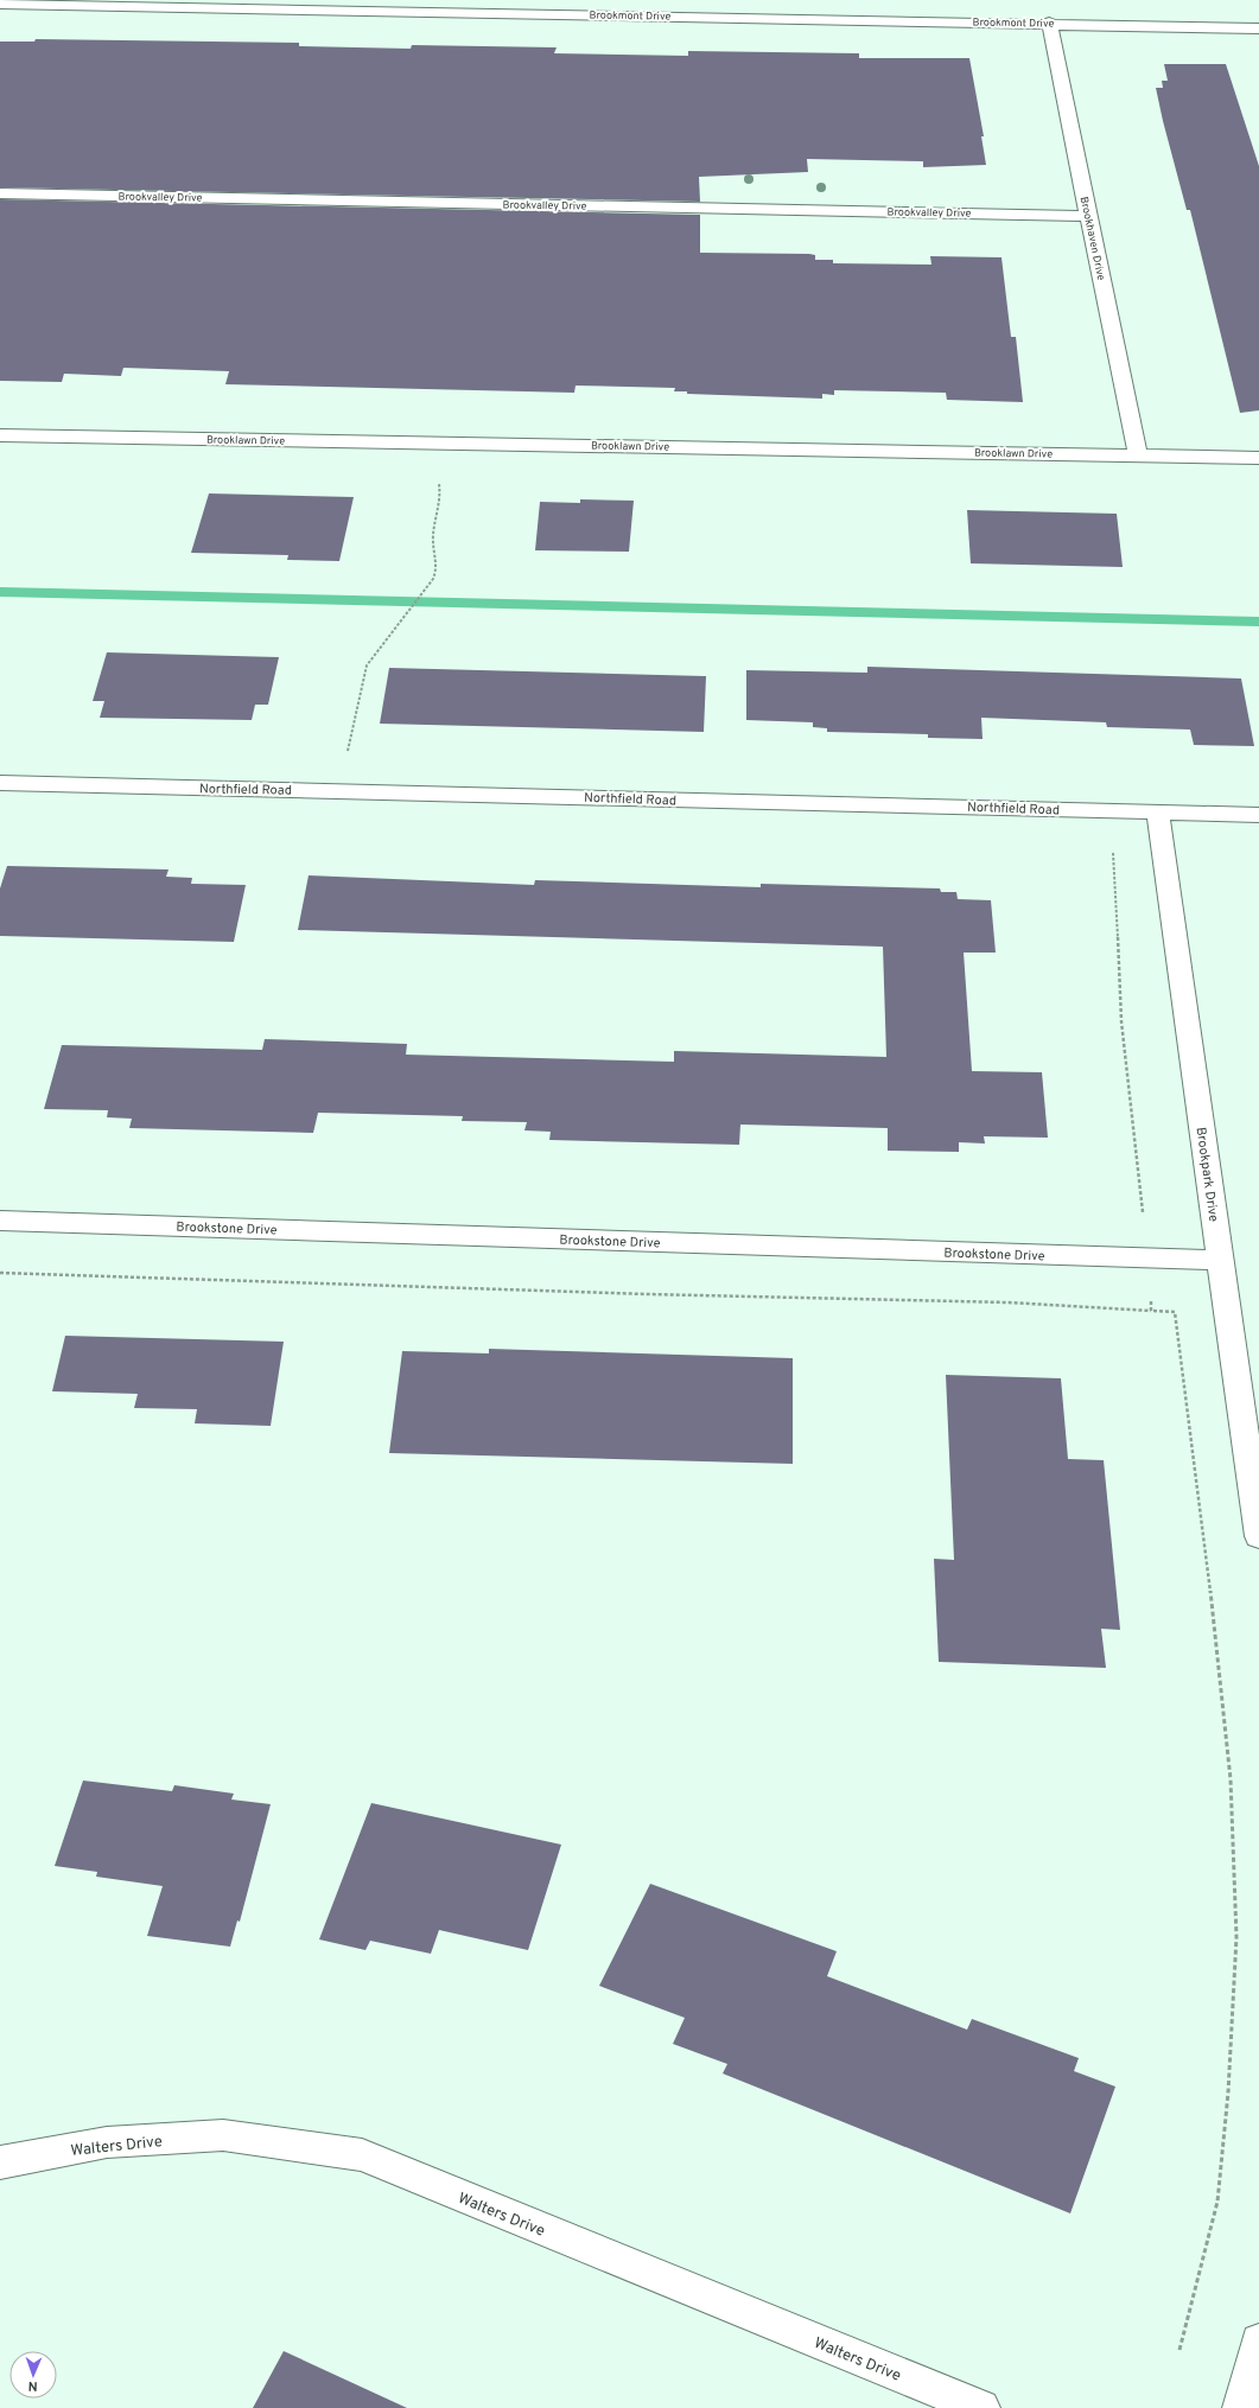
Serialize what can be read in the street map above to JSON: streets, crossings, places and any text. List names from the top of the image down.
{
  "streets": {
    "street": [
      "Brookmont Drive",
      "Brookvalley Drive",
      "Brookhaven Drive",
      "Brooklawn Drive",
      "Northfield Road",
      "Brookpark Drive",
      "Brookstone Drive",
      "Walters Drive"
    ]
  },
  "crossings": [
    ["Brookmont Drive", "Brookhaven Drive"],
    ["Brookvalley Drive", "Brookhaven Drive"],
    ["Brookhaven Drive", "Brooklawn Drive"],
    ["Northfield Road", "Brookpark Drive"],
    ["Brookpark Drive", "Brookstone Drive"]
  ],
  "north": "bottom"
}
